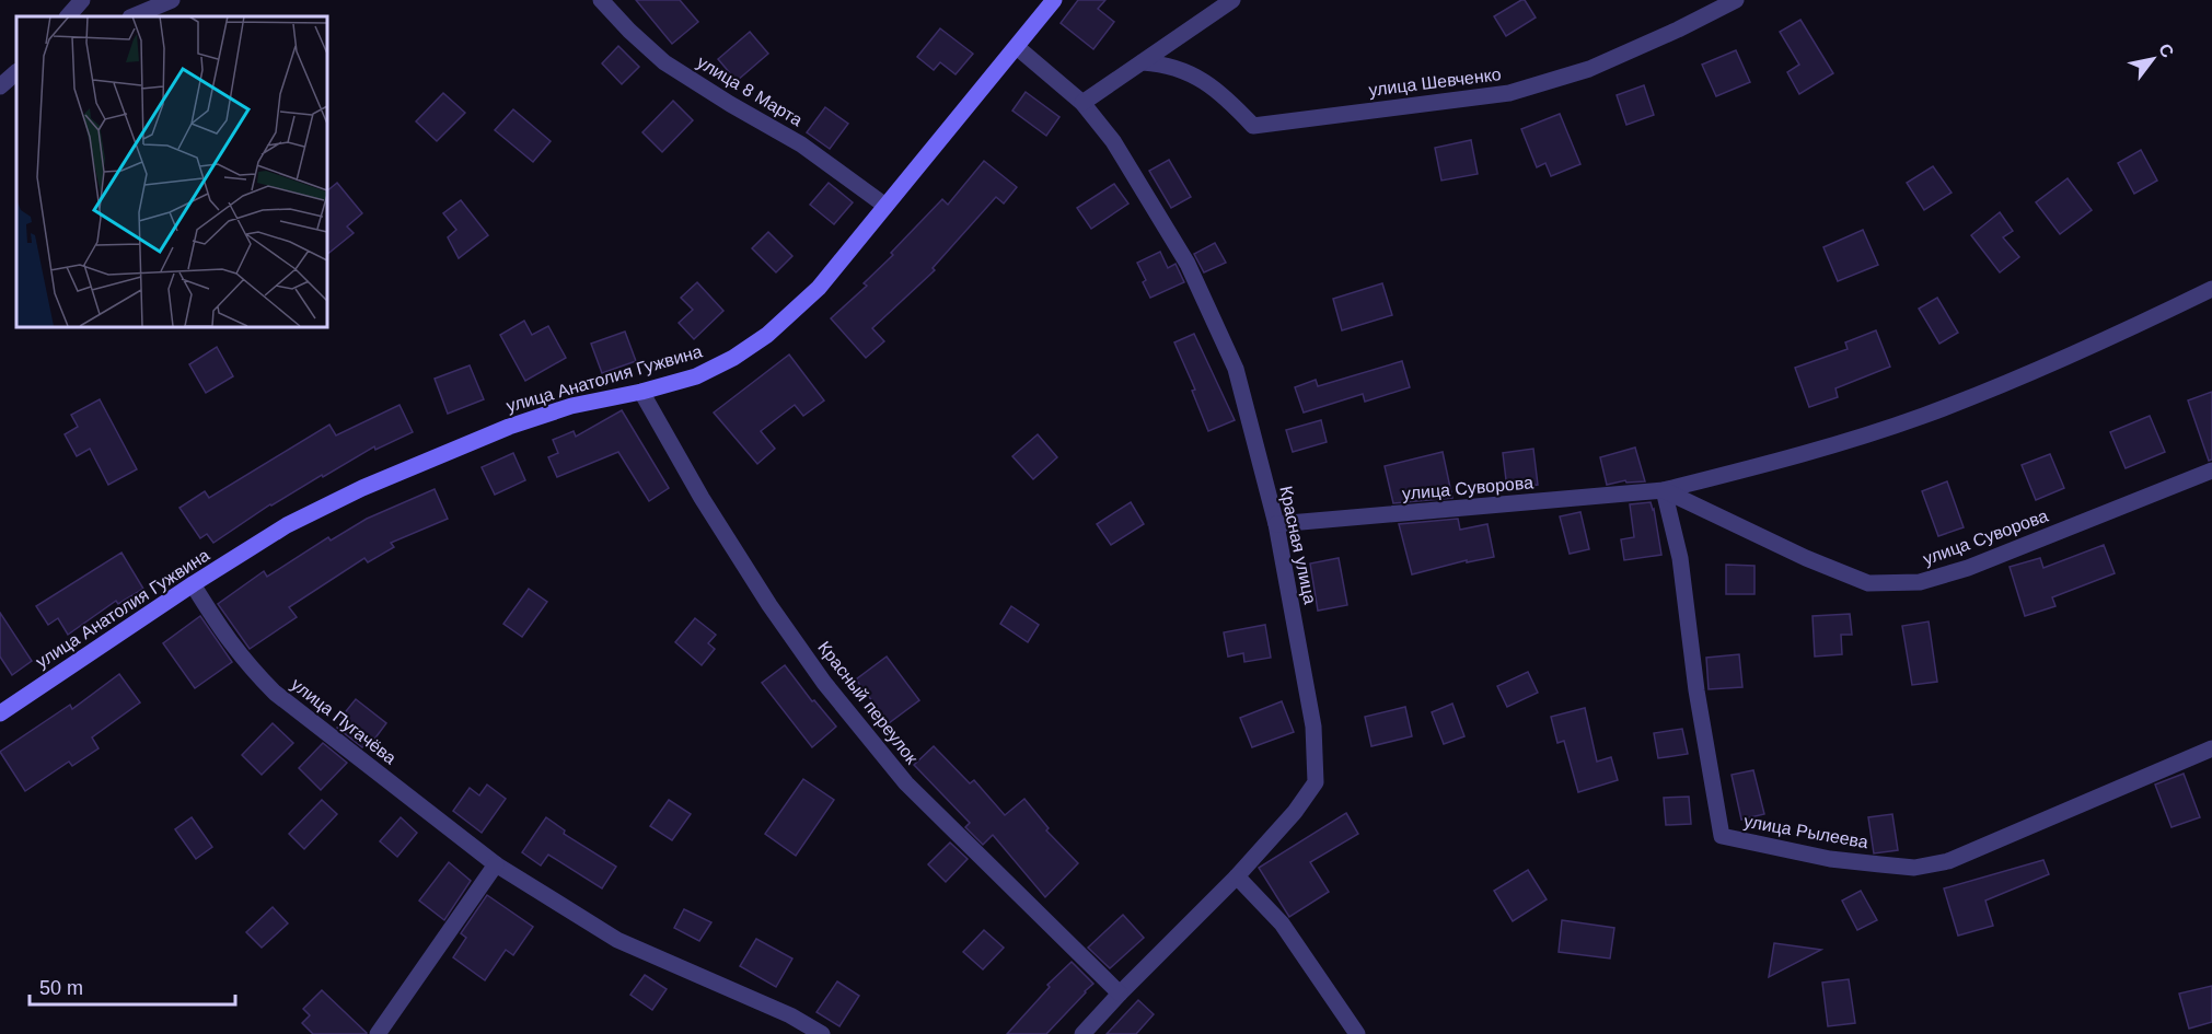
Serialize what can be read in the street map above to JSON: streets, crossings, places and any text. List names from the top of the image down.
{
  "streets": {
    "street": [
      "улица Шевченко",
      "улица 8 Марта",
      "улица Анатолия Гужвина",
      "улица Суворова",
      "Красная улица",
      "Красный переулок",
      "улица Пугачёва",
      "улица Рылеева"
    ]
  },
  "crossings": [
    ["улица 8 Марта", "улица Анатолия Гужвина"],
    ["улица Анатолия Гужвина", "Красная улица"],
    ["улица Анатолия Гужвина", "Красный переулок"],
    ["улица Анатолия Гужвина", "улица Пугачёва"],
    ["улица Суворова", "Красная улица"],
    ["улица Суворова", "улица Рылеева"],
    ["Красная улица", "Красный переулок"]
  ],
  "scale_bar": "50 m",
  "north": "top right"
}
